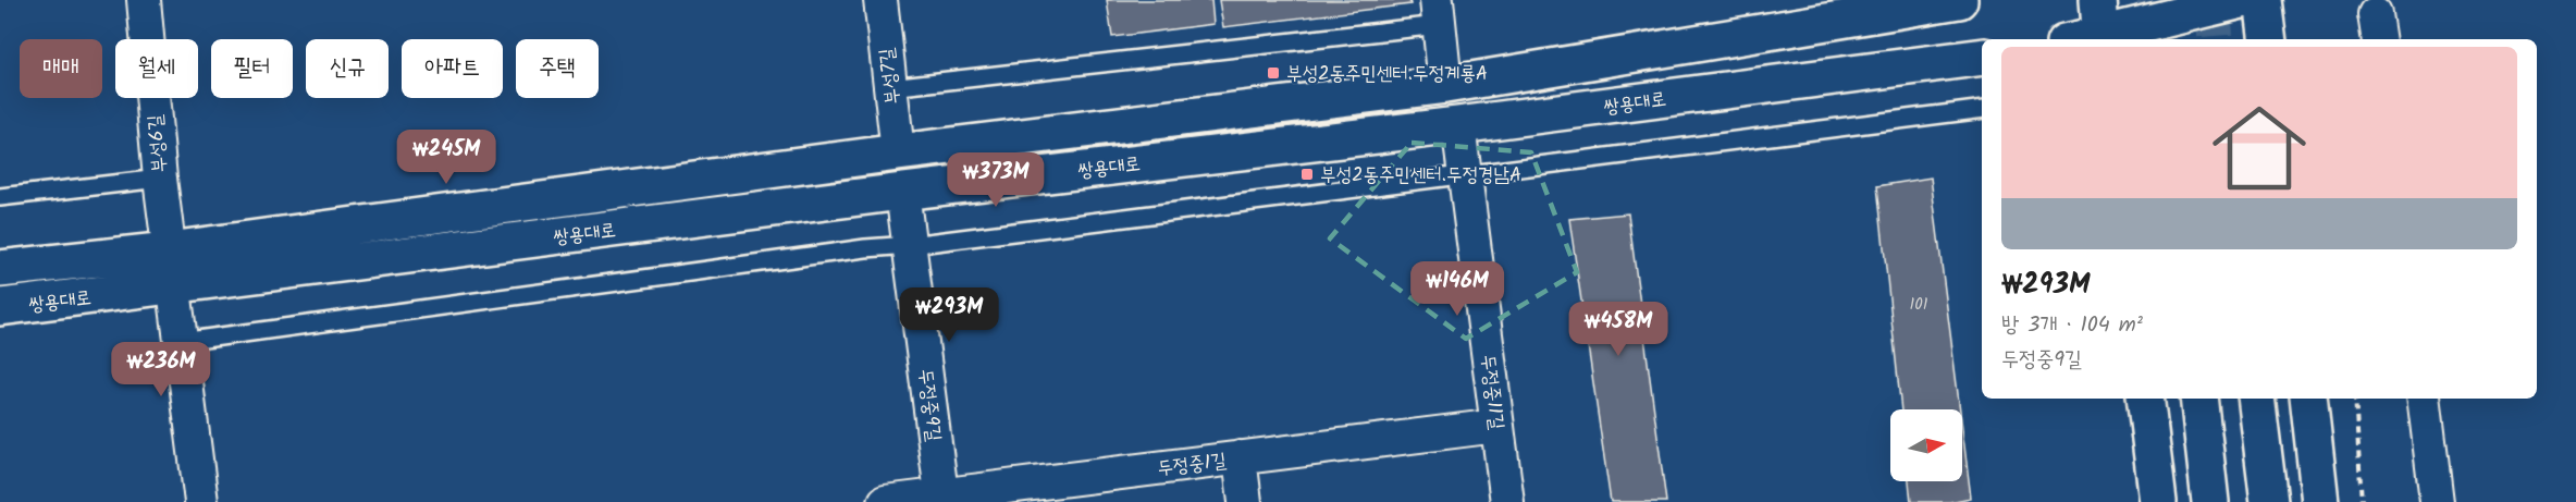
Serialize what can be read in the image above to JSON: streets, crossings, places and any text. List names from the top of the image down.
{
  "streets": {
    "street": [
      "부성7길",
      "쌍용대로",
      "부성6길",
      "두정중11길",
      "두정중9길",
      "두정중1길"
    ]
  },
  "crossings": [
    ["부성7길", "쌍용대로"],
    ["쌍용대로", "부성6길"],
    ["쌍용대로", "두정중11길"],
    ["쌍용대로", "두정중9길"],
    ["두정중11길", "두정중1길"],
    ["두정중9길", "두정중1길"]
  ],
  "places": {
    "transit": ["부성2동주민센터.두정계룡A", "부성2동주민센터.두정경남A"]
  },
  "house_numbers": ["101"],
  "north": "right",
  "page": {
    "chip": [
      "매매",
      "월세",
      "필터",
      "신규",
      "아파트",
      "주택"
    ],
    "list": [
      {
        "name": "₩293M",
        "note": "방 3개 · 104 m² · 두정중9길"
      }
    ],
    "price": [
      "₩245M",
      "₩373M",
      "₩146M",
      "₩293M",
      "₩458M",
      "₩236M"
    ]
  }
}
